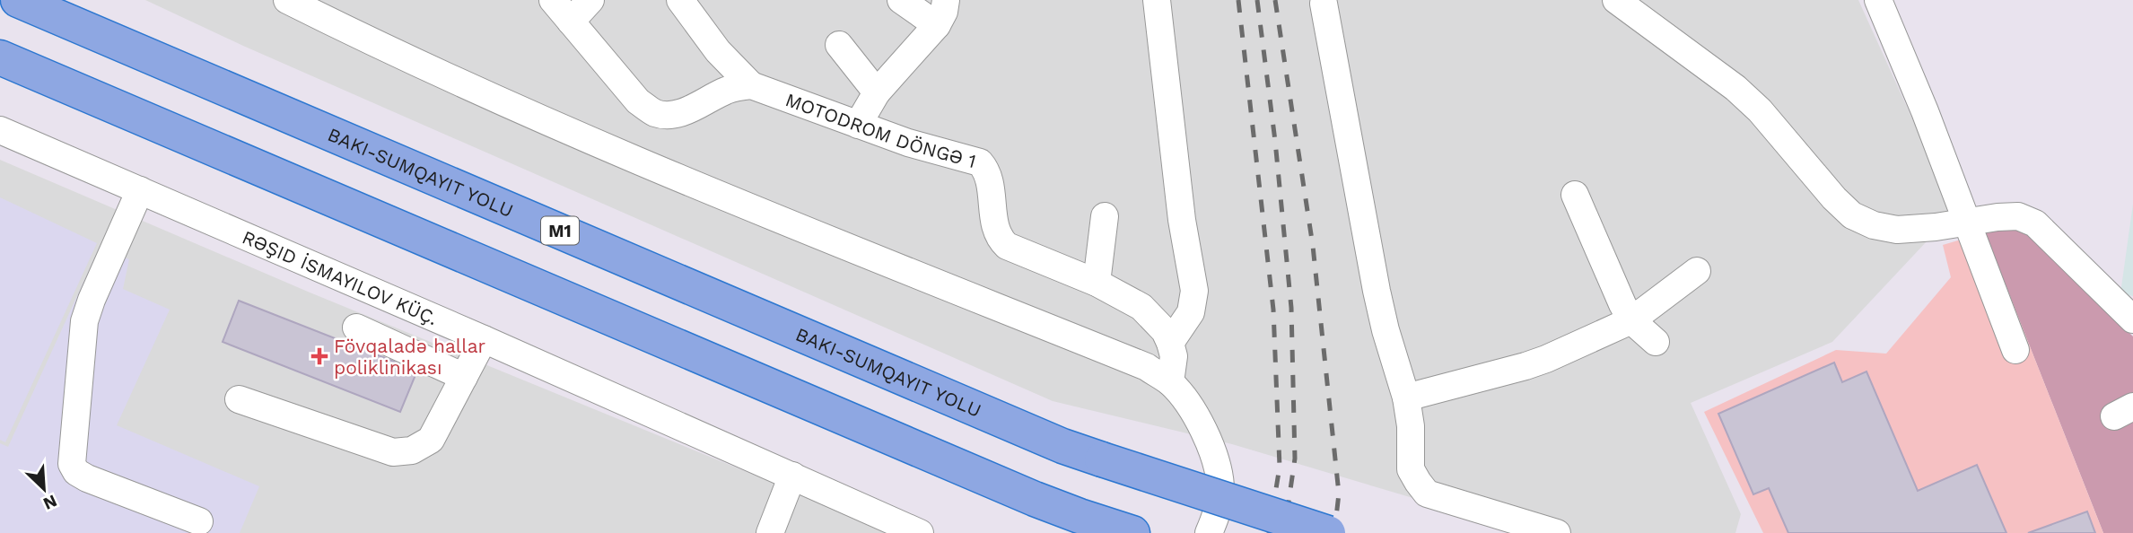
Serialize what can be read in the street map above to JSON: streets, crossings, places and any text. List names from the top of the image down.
{
  "streets": {
    "highway": ["M1"],
    "street": ["MOTODROM DÖNGƏ 1"]
  },
  "places": {
    "health": ["Fövqaladə hallar poliklinikası"]
  },
  "north": "bottom right"
}
